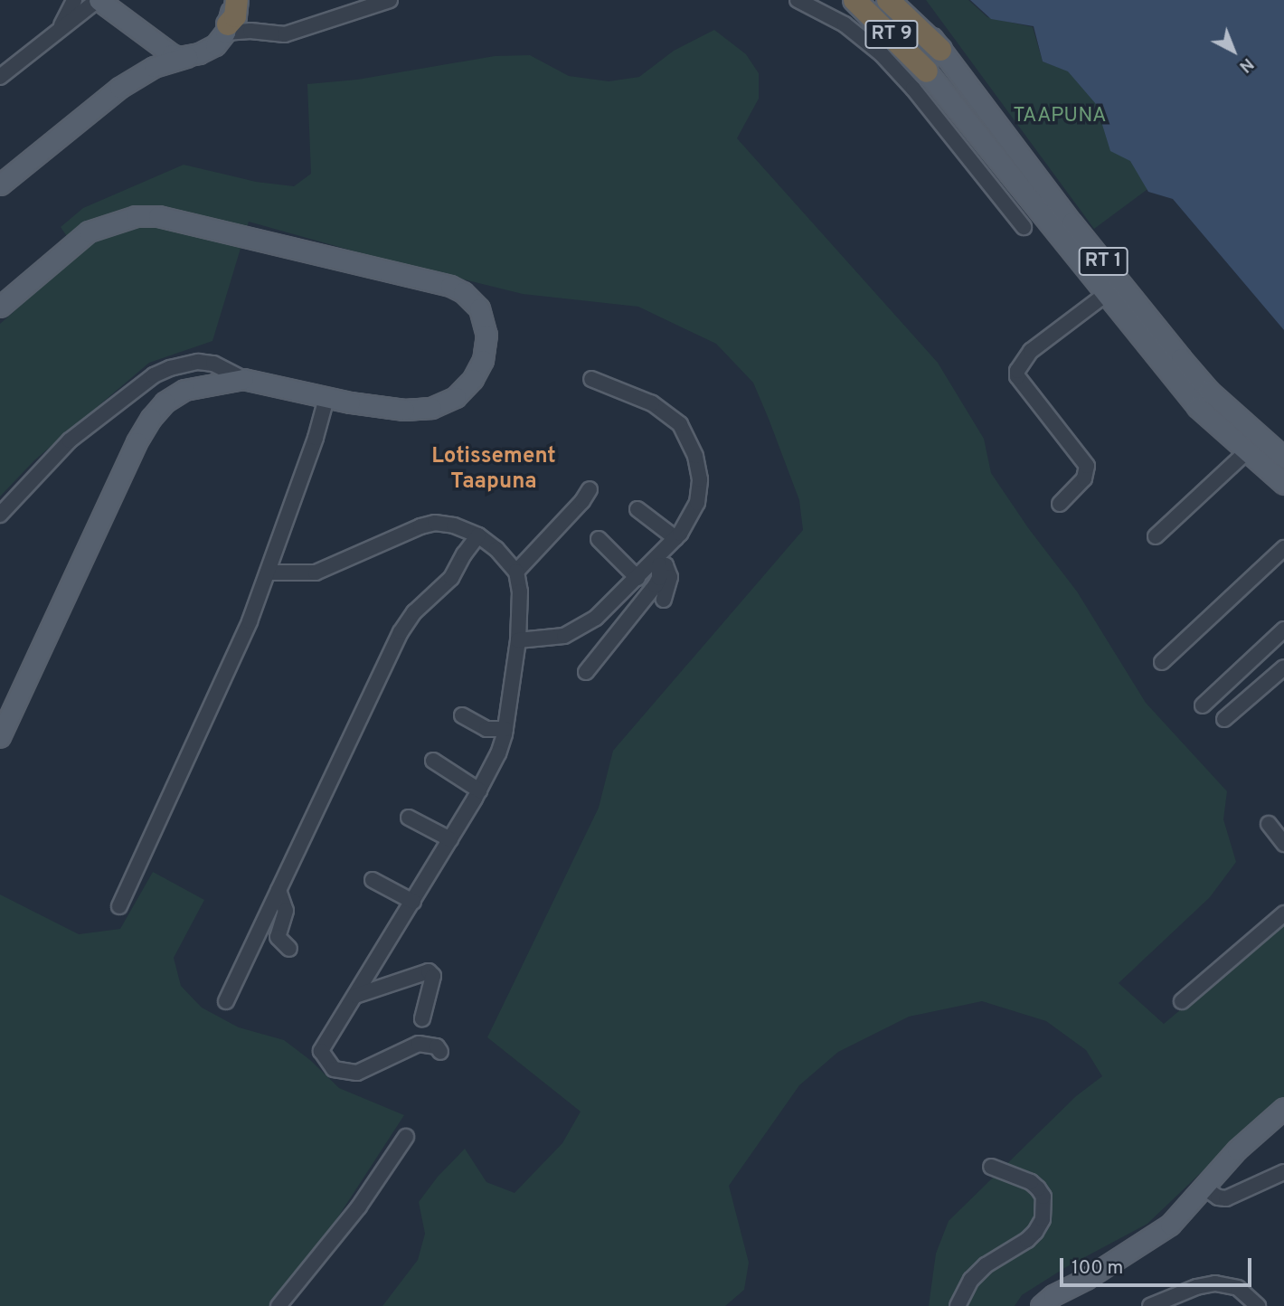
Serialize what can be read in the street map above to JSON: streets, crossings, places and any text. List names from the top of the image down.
{
  "streets": {
    "highway": ["RT 9"],
    "main road": ["RT 1"]
  },
  "crossings": [
    ["RT 9", "RT 1"]
  ],
  "districts": ["Lotissement Taapuna"],
  "parks": ["TAAPUNA"],
  "scale_bar": "100 m",
  "north": "bottom right"
}
